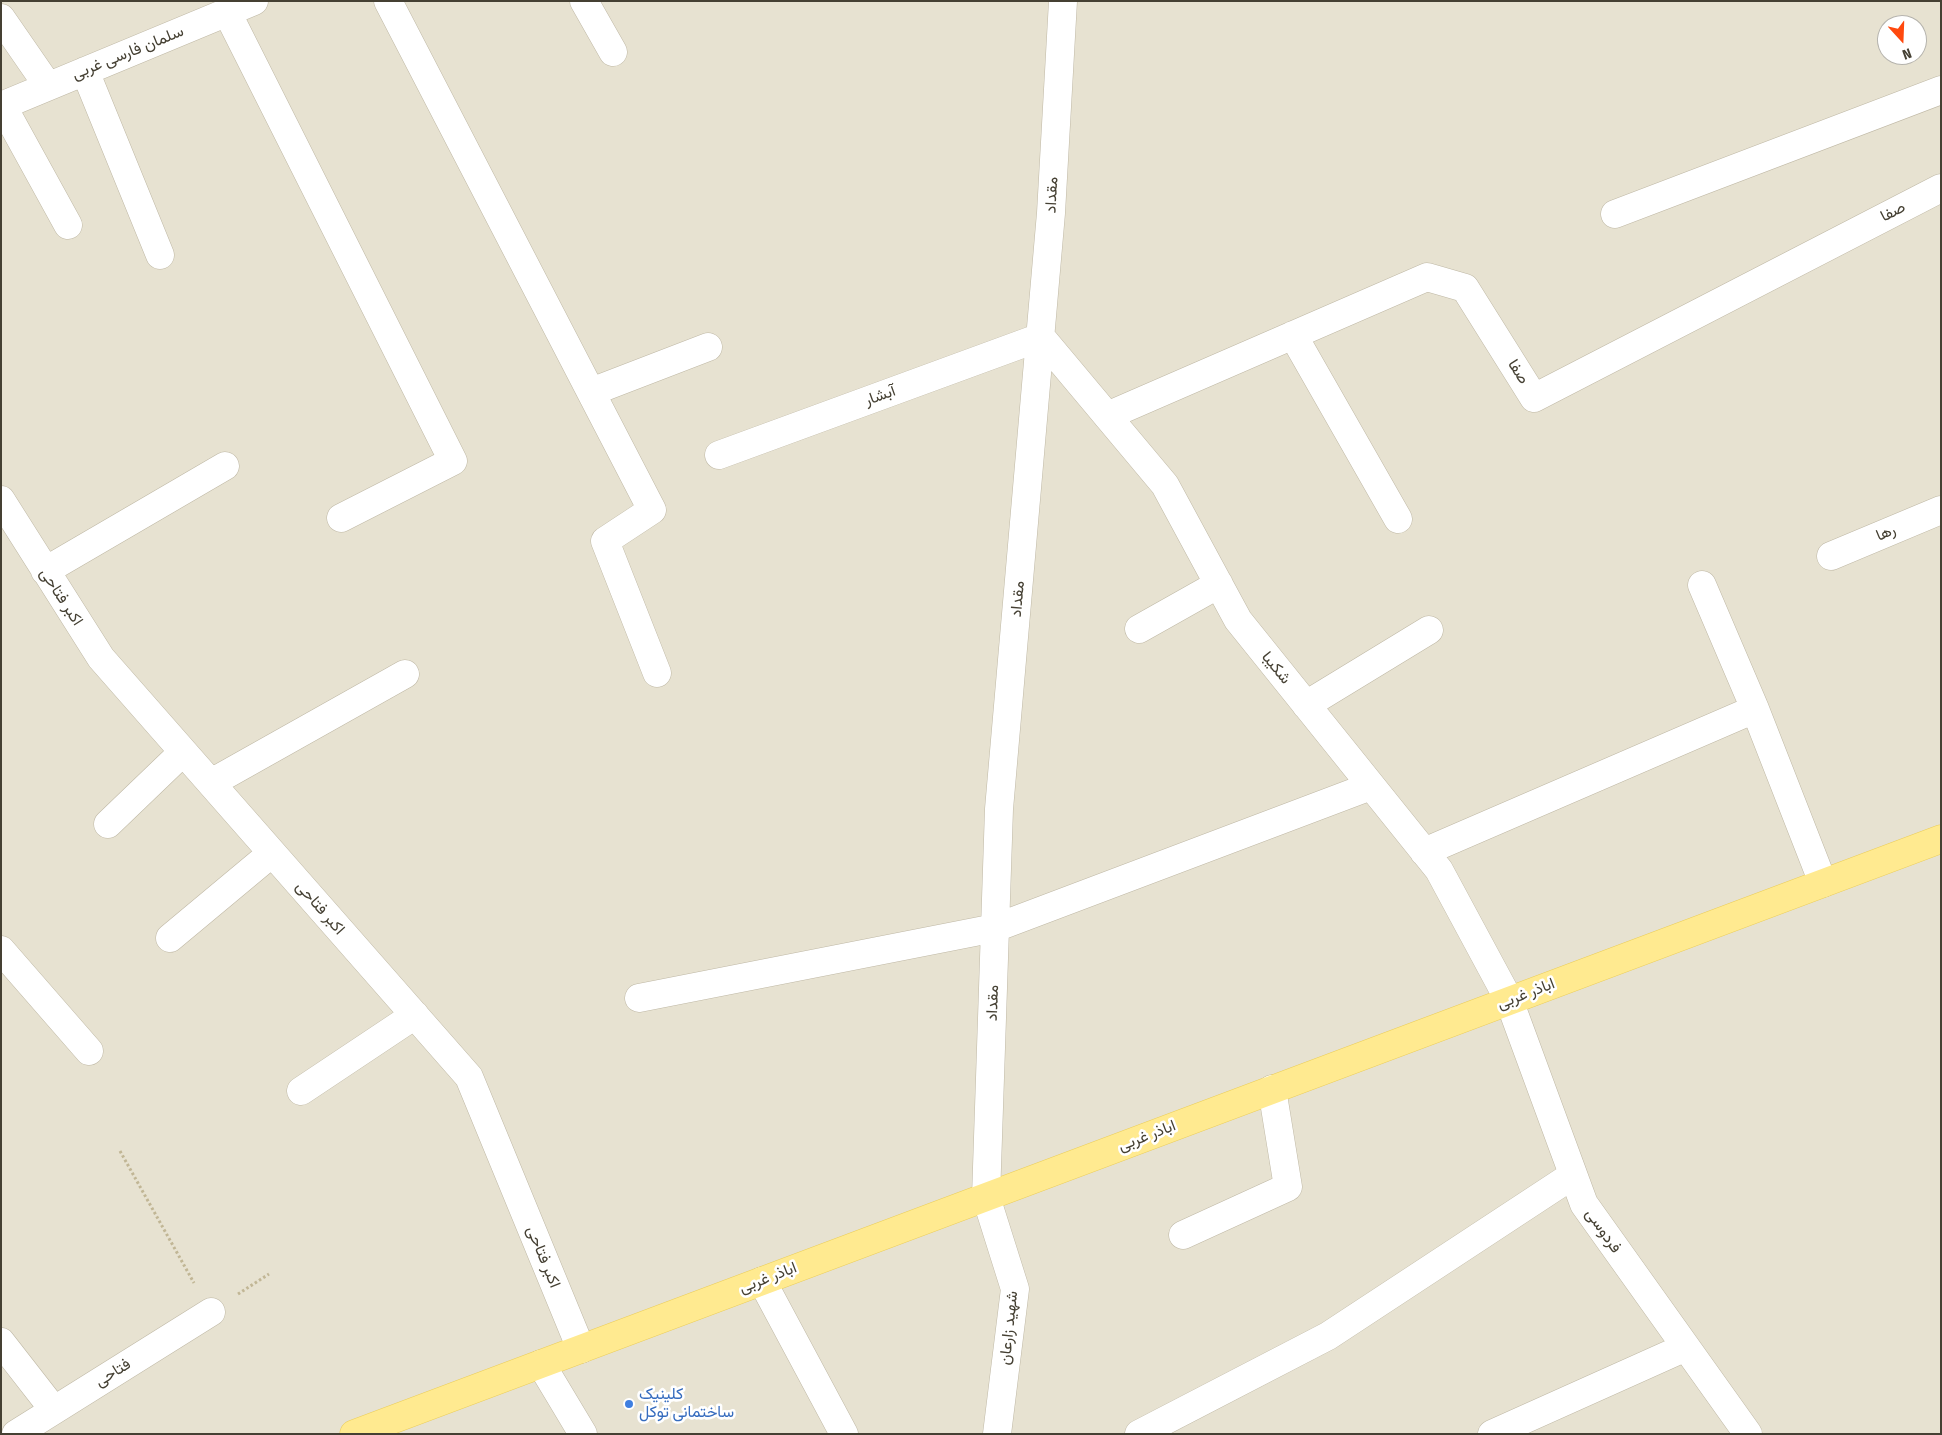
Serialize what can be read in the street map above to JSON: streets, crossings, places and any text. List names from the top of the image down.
{
  "streets": {
    "main road": ["اباذر غربی"],
    "street": [
      "سلمان فارسی غربی",
      "مقداد",
      "صفا",
      "آبشار",
      "رها",
      "اکبر فتاحی",
      "شکیبا",
      "فردوسی",
      "شهید زارعان",
      "فتاحی"
    ]
  },
  "crossings": [
    ["مقداد", "آبشار"],
    ["مقداد", "شکیبا"],
    ["مقداد", "اباذر غربی"],
    ["مقداد", "شهید زارعان"],
    ["صفا", "شکیبا"],
    ["آبشار", "شکیبا"],
    ["اکبر فتاحی", "اباذر غربی"],
    ["شکیبا", "اباذر غربی"],
    ["شکیبا", "فردوسی"],
    ["اباذر غربی", "فردوسی"],
    ["اباذر غربی", "شهید زارعان"]
  ],
  "places": ["کلینیک ساختمانی توکل"],
  "north": "bottom"
}
